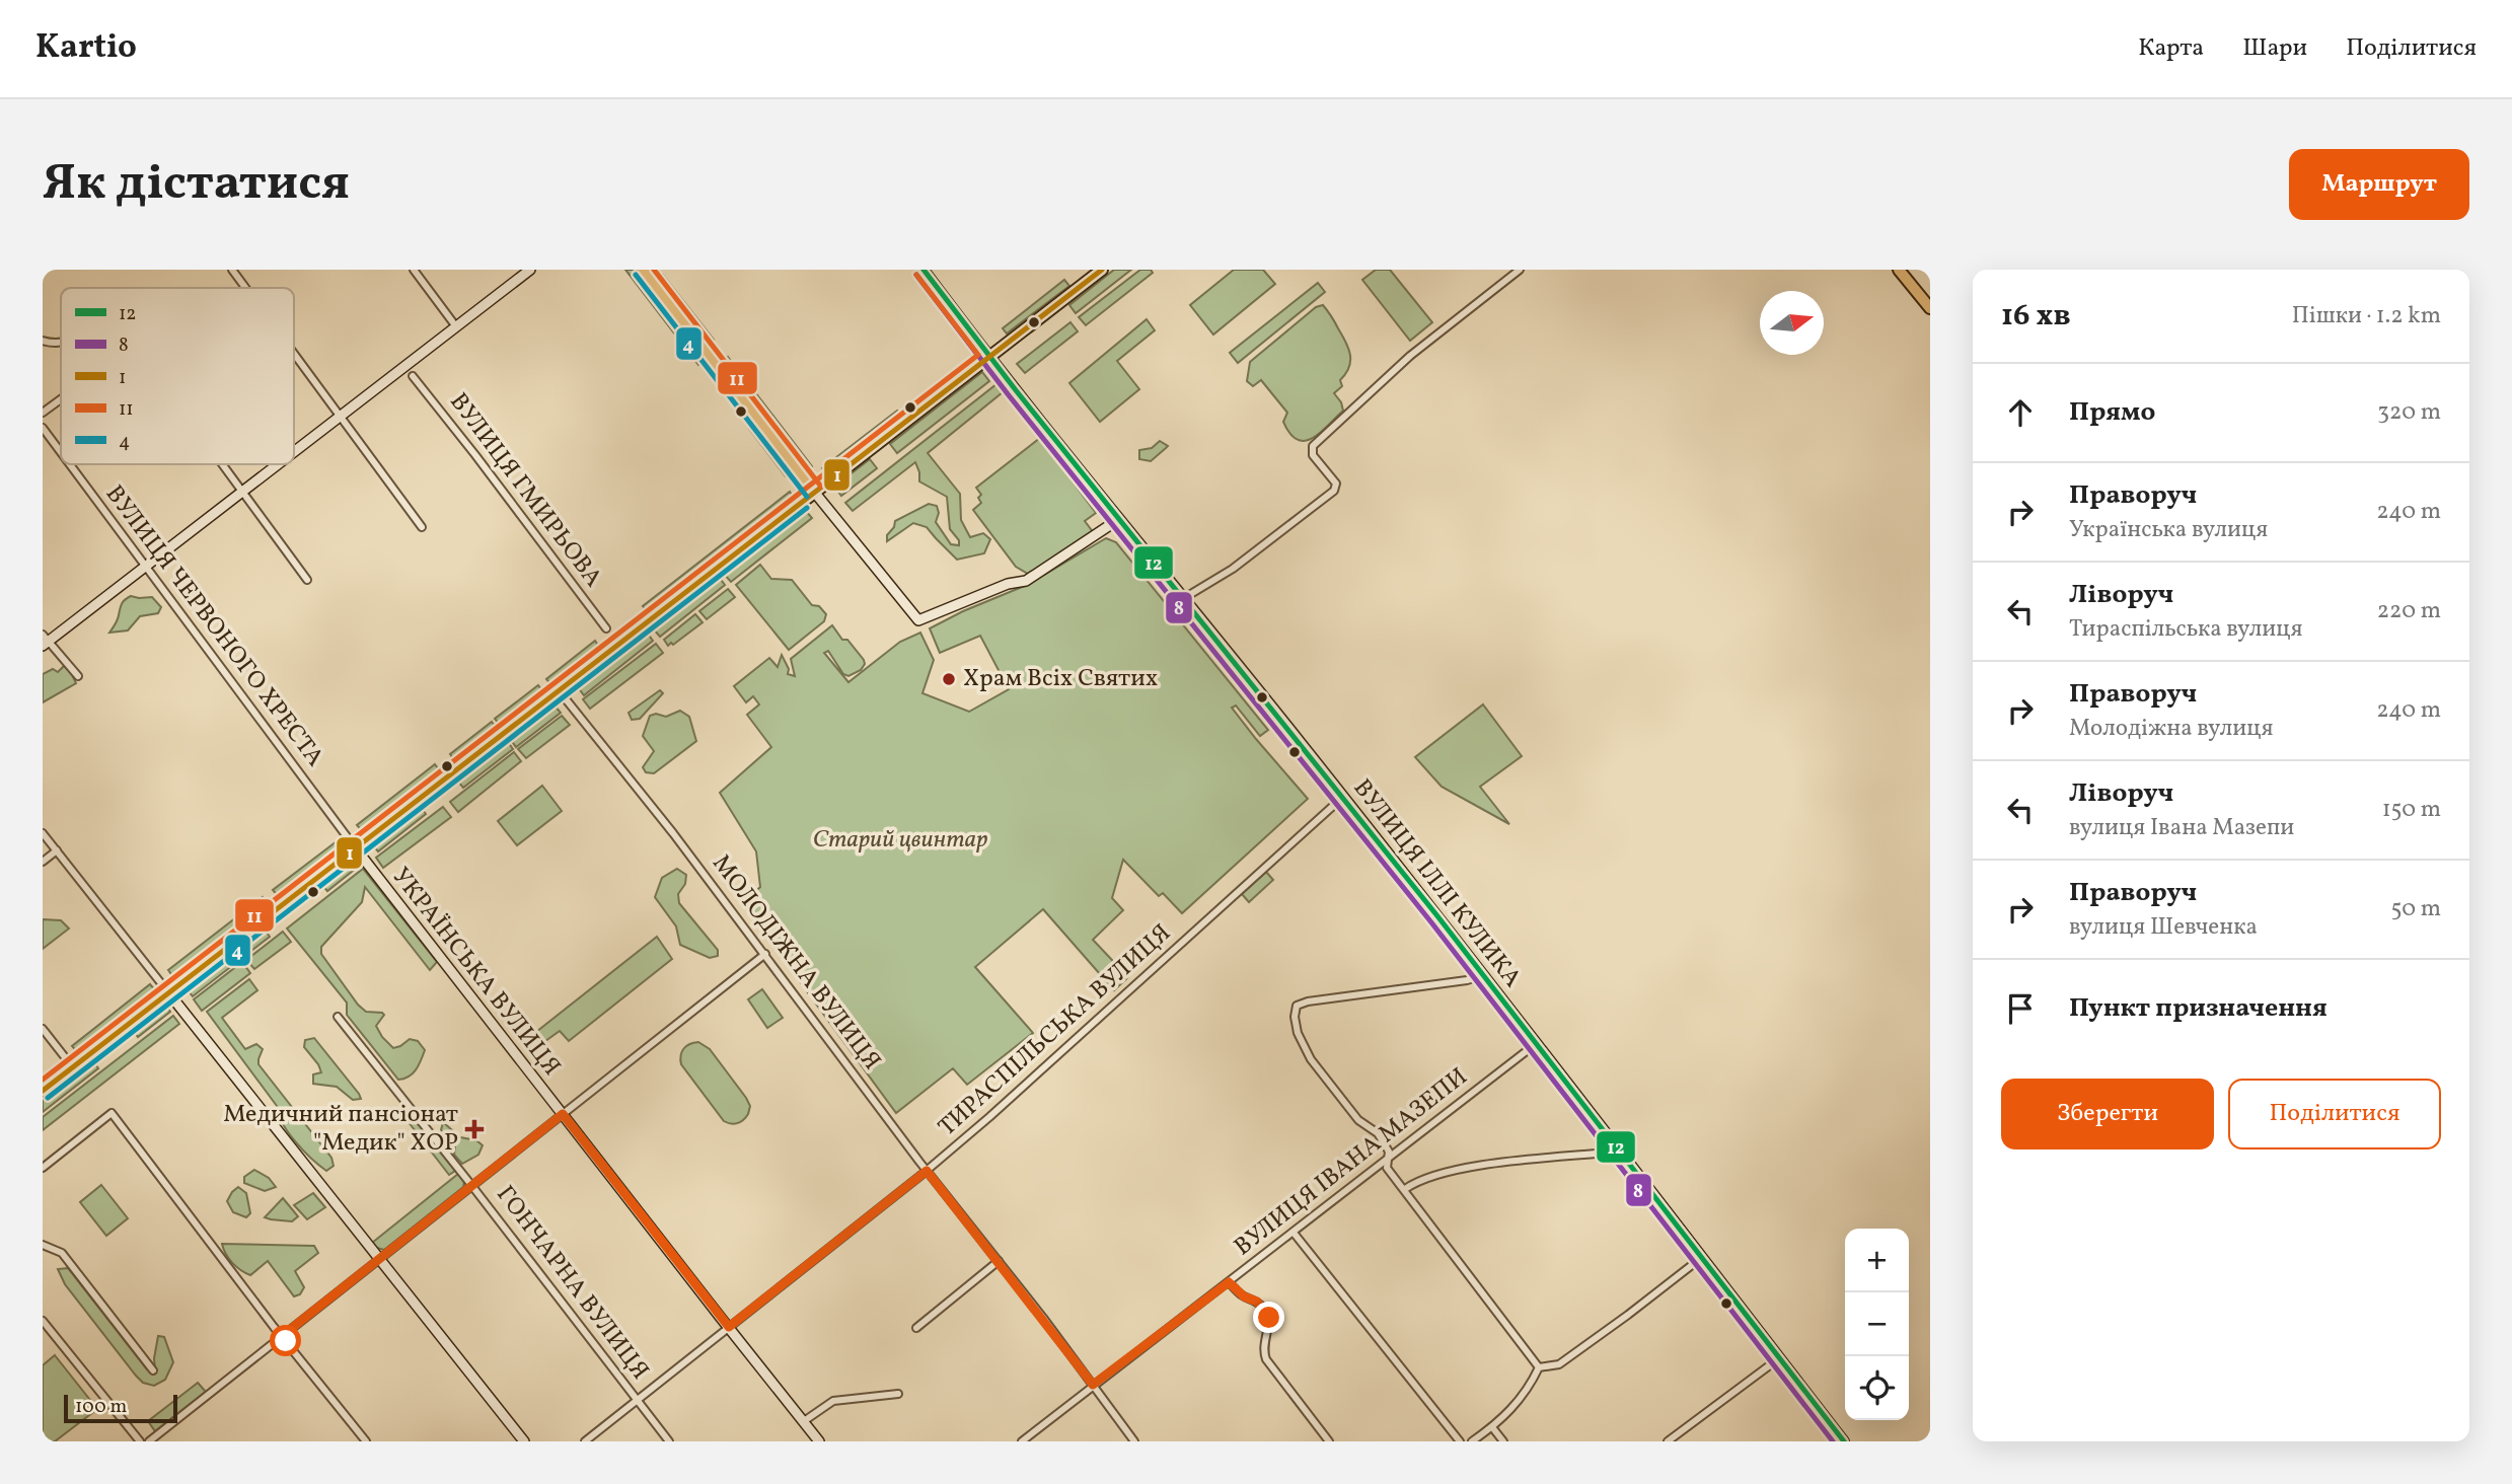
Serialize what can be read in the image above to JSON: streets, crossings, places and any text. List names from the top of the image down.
{
  "streets": {
    "street": [
      "ВУЛИЦЯ ГМИРЬОВА",
      "ВУЛИЦЯ ЧЕРВОНОГО ХРЕСТА",
      "ВУЛИЦЯ ІЛЛІ КУЛИКА",
      "МОЛОДІЖНА ВУЛИЦЯ",
      "УКРАЇНСЬКА ВУЛИЦЯ",
      "ТИРАСПІЛЬСЬКА ВУЛИЦЯ",
      "ВУЛИЦЯ ІВАНА МАЗЕПИ",
      "ГОНЧАРНА ВУЛИЦЯ"
    ]
  },
  "crossings": [
    ["ВУЛИЦЯ ЧЕРВОНОГО ХРЕСТА", "УКРАЇНСЬКА ВУЛИЦЯ"],
    ["ВУЛИЦЯ ІЛЛІ КУЛИКА", "ТИРАСПІЛЬСЬКА ВУЛИЦЯ"],
    ["ВУЛИЦЯ ІЛЛІ КУЛИКА", "ВУЛИЦЯ ІВАНА МАЗЕПИ"],
    ["МОЛОДІЖНА ВУЛИЦЯ", "ТИРАСПІЛЬСЬКА ВУЛИЦЯ"],
    ["МОЛОДІЖНА ВУЛИЦЯ", "ВУЛИЦЯ ІВАНА МАЗЕПИ"],
    ["УКРАЇНСЬКА ВУЛИЦЯ", "ТИРАСПІЛЬСЬКА ВУЛИЦЯ"],
    ["ТИРАСПІЛЬСЬКА ВУЛИЦЯ", "ГОНЧАРНА ВУЛИЦЯ"]
  ],
  "parks": ["Старий цвинтар"],
  "places": {
    "other": ["Храм Всіх Святих"],
    "health": ["Медичний пансіонат \"Медик\" ХОР"]
  },
  "lines": [
    "transit line 12",
    "transit line 1",
    "transit line 11",
    "transit line 8",
    "transit line 4"
  ],
  "legend": [
    "12",
    "8",
    "1",
    "11",
    "4"
  ],
  "scale_bar": "100 m",
  "north": "right",
  "page": {
    "header": "Kartio",
    "nav": ["Карта", "Шари", "Поділитися"],
    "buttons": [
      "Маршрут",
      ["Зберегти", "Поділитися"]
    ],
    "title": "Як дістатися",
    "heading": ["16 хв", "Пішки · 1.2 km"],
    "list": [
      ["Прямо", "320 m"],
      ["Праворуч", "Українська вулиця", "240 m"],
      ["Ліворуч", "Тираспільська вулиця", "220 m"],
      ["Праворуч", "Молодіжна вулиця", "240 m"],
      ["Ліворуч", "вулиця Івана Мазепи", "150 m"],
      ["Праворуч", "вулиця Шевченка", "50 m"],
      "Пункт призначення"
    ],
    "map_buttons": ["+", "−"],
    "scale": "100 m"
  }
}
